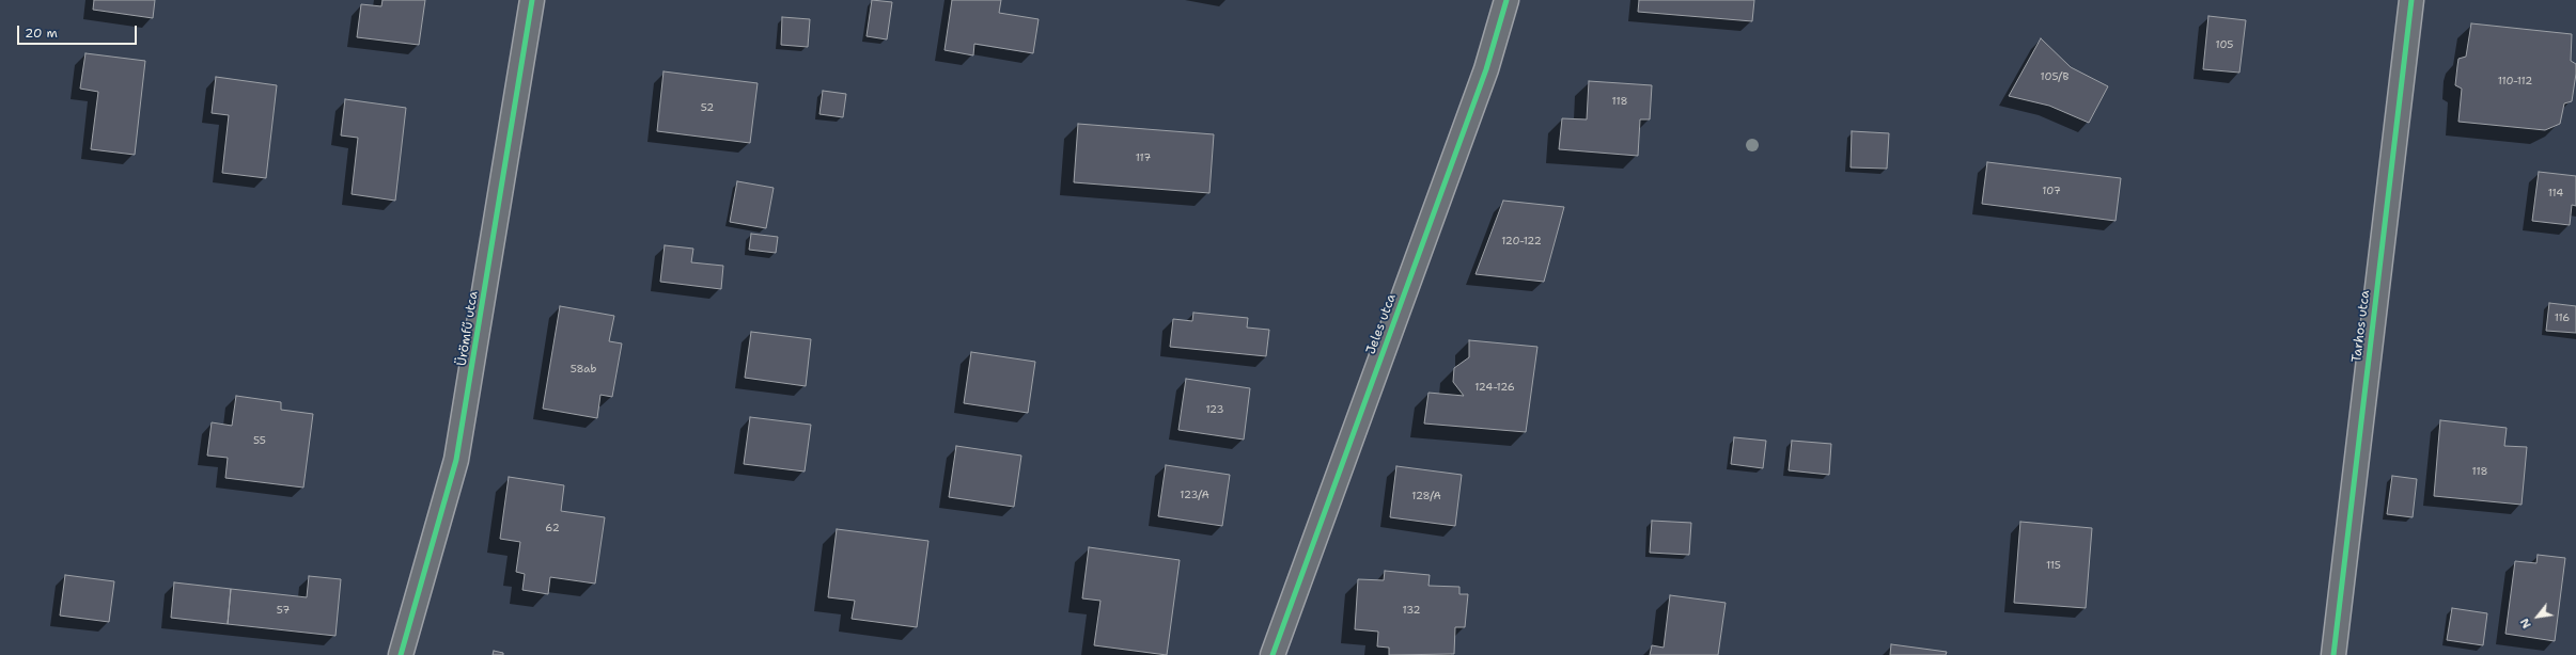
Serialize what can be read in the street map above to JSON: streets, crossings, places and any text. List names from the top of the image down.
{
  "streets": {
    "street": ["Jeles utca", "Tarhos utca", "Ürömfű utca"]
  },
  "house_numbers": [
    "105",
    "105/B",
    "110-112",
    "118",
    "52",
    "117",
    "107",
    "114",
    "120-122",
    "116",
    "58ab",
    "124-126",
    "123",
    "55",
    "118",
    "123/A",
    "128/A",
    "62",
    "115",
    "57",
    "132"
  ],
  "scale_bar": "20 m",
  "north": "bottom left"
}
